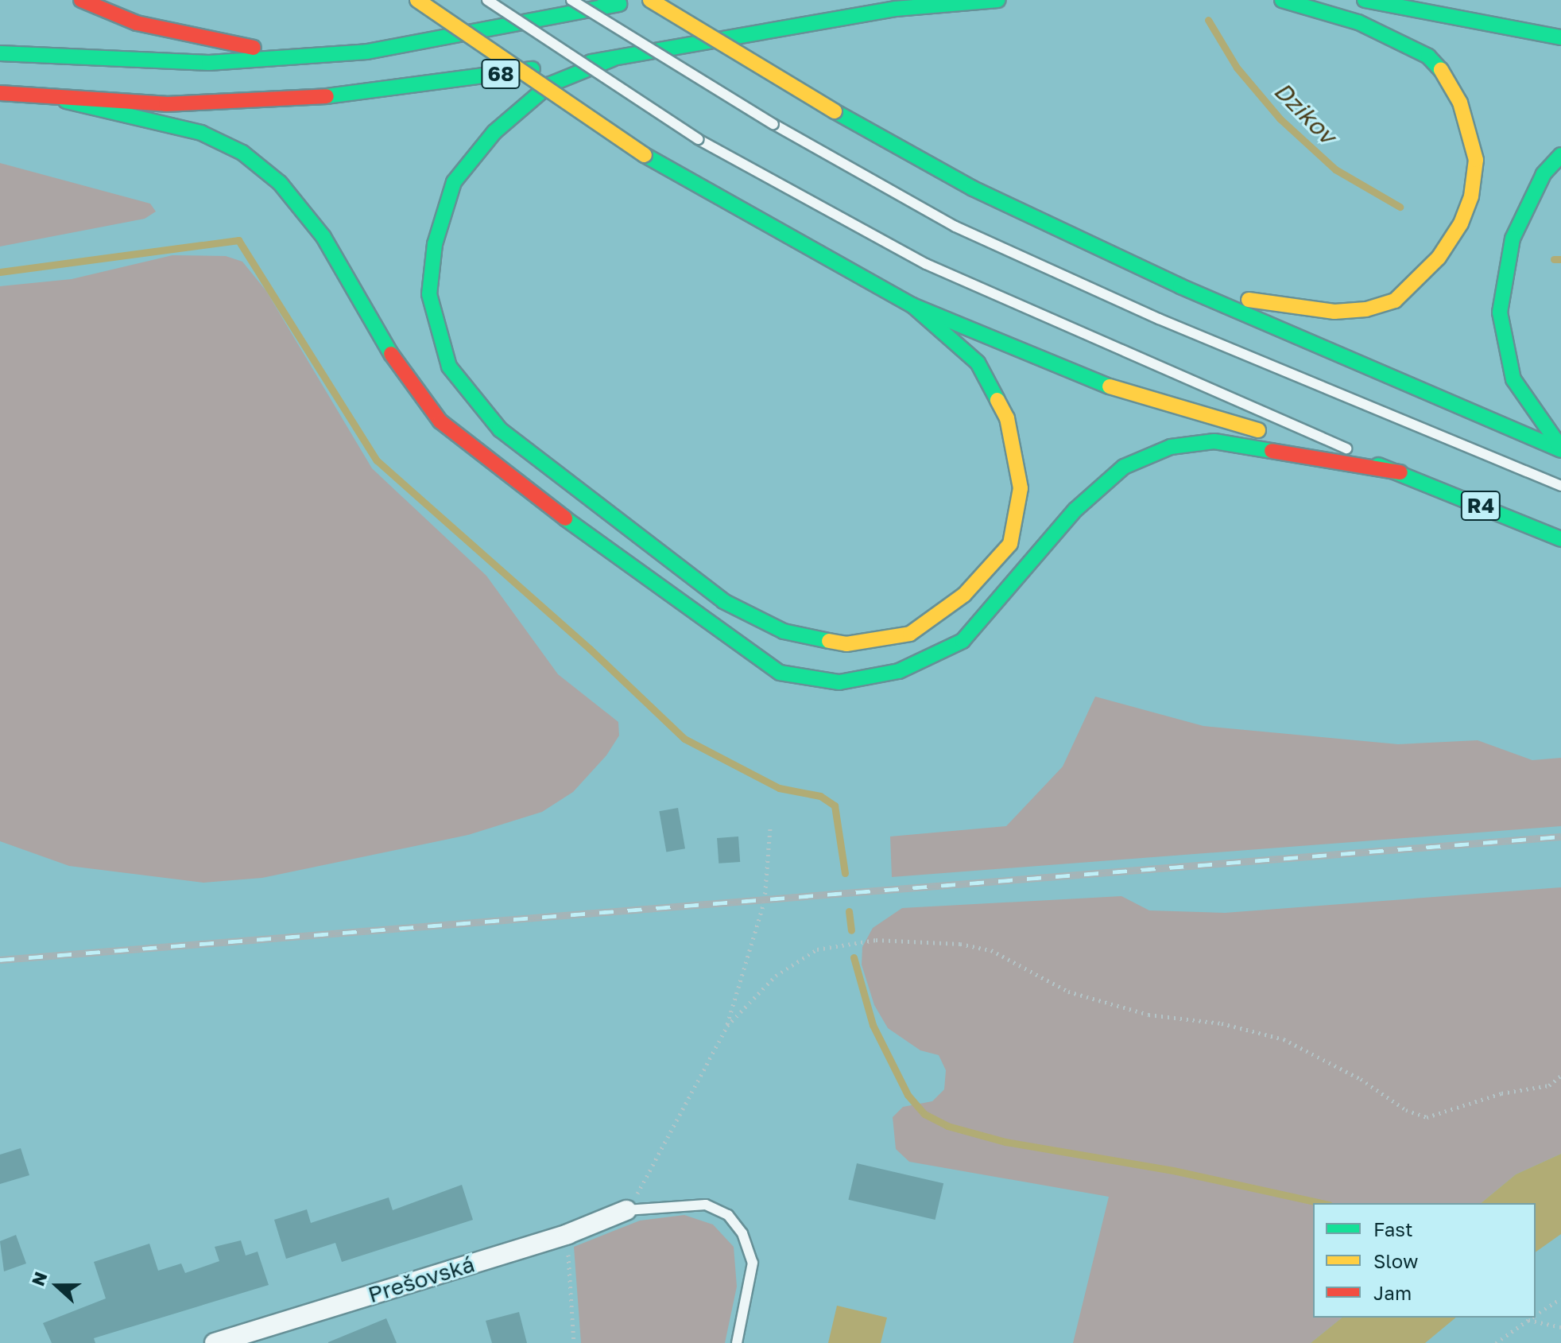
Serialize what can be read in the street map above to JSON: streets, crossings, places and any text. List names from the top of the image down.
{
  "streets": {
    "main road": ["68", "R4"],
    "street": ["Prešovská"]
  },
  "water": ["Dzikov"],
  "legend": ["Fast", "Slow", "Jam"],
  "north": "left"
}
